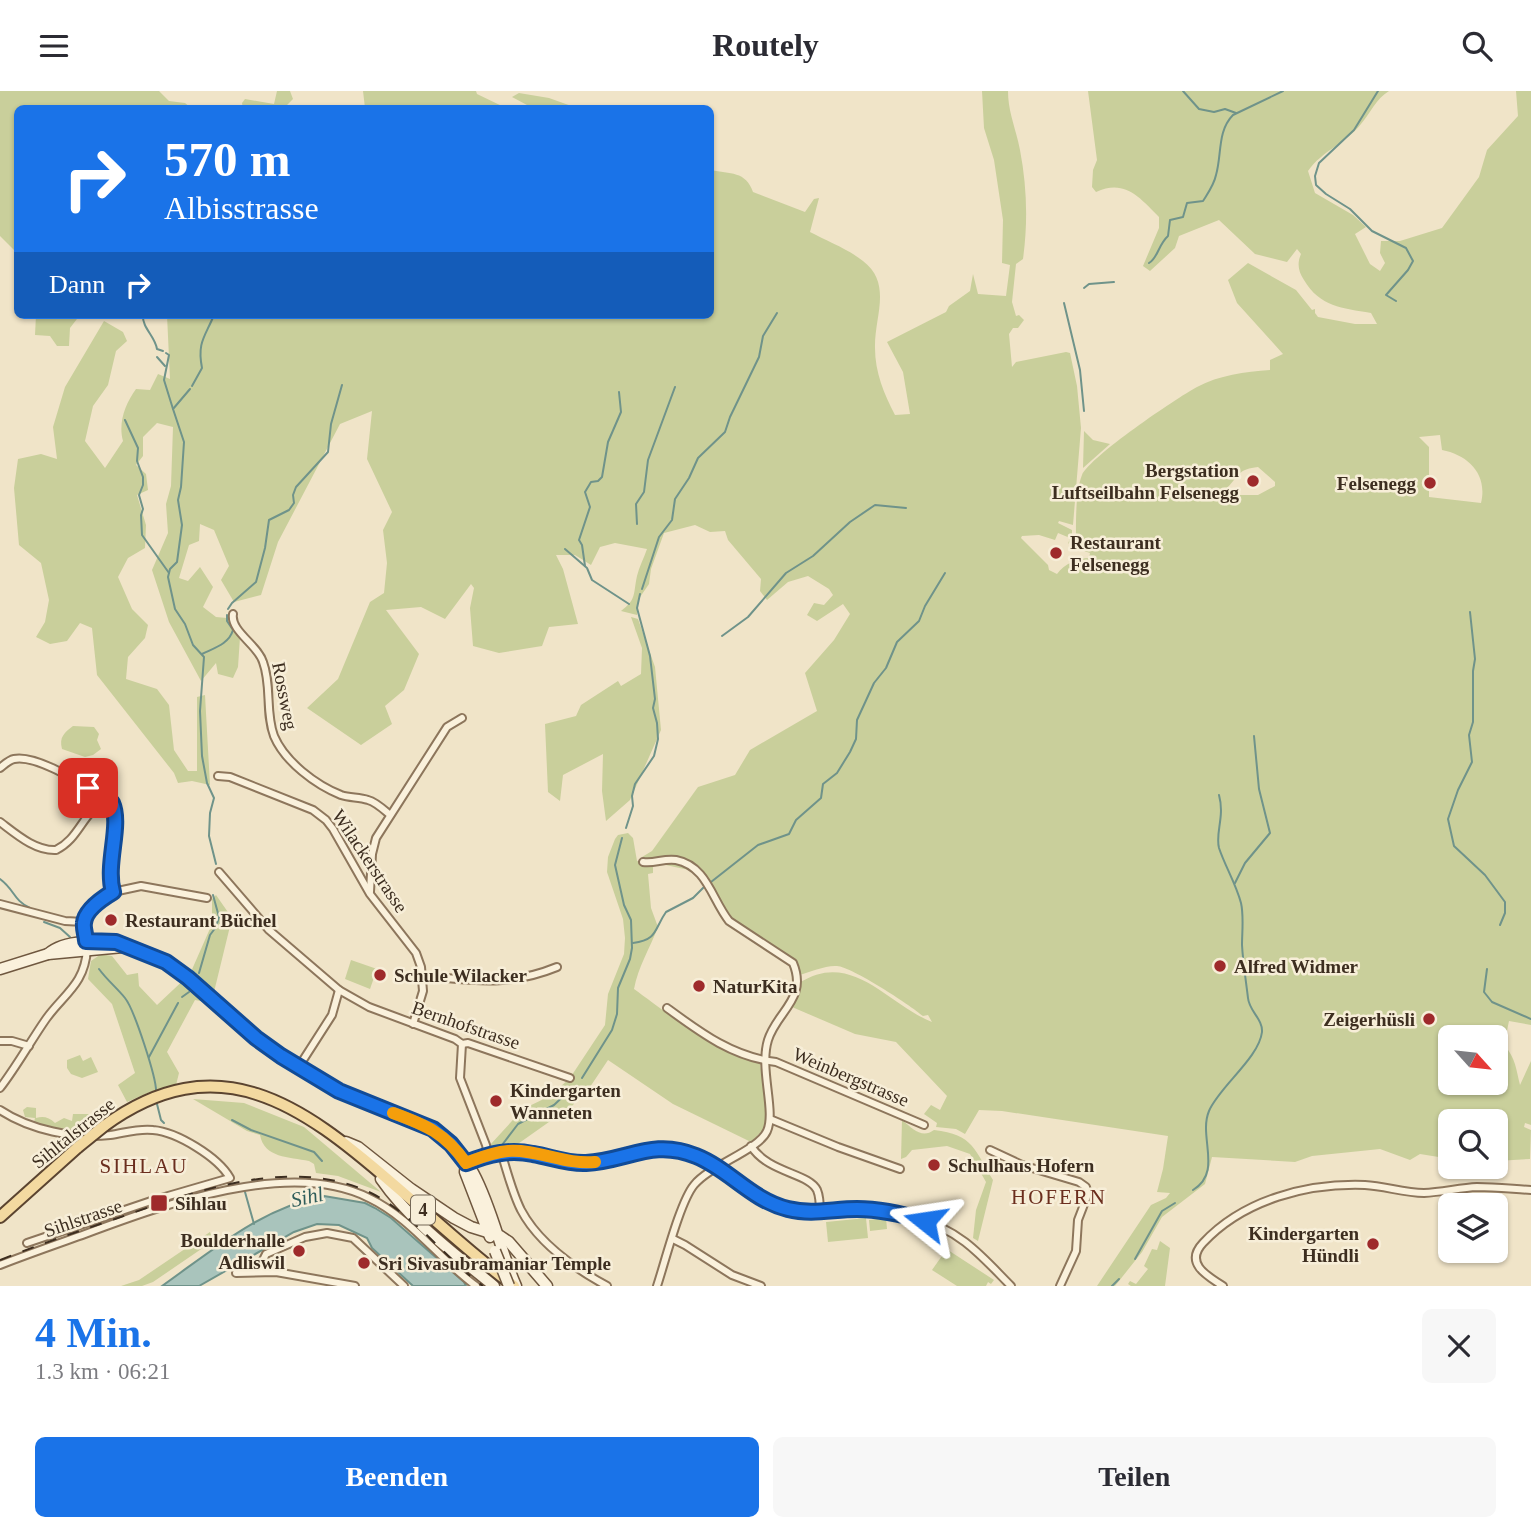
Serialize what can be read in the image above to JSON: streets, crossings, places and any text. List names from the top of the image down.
{
  "streets": {
    "main road": ["Sihltalstrasse", "4"],
    "street": [
      "Rossweg",
      "Wilackerstrasse",
      "Bernhofstrasse",
      "Weinbergstrasse",
      "Sihlstrasse"
    ]
  },
  "districts": ["SIHLAU", "HOFERN"],
  "water": ["Sihl"],
  "places": {
    "other": [
      "Bergstation Luftseilbahn Felsenegg",
      "Felsenegg",
      "Restaurant Felsenegg",
      "Restaurant Büchel",
      "Alfred Widmer",
      "Schule Wilacker",
      "NaturKita",
      "Zeigerhüsli",
      "Kindergarten Wanneten",
      "Schulhaus Hofern",
      "Kindergarten Hündli",
      "Boulderhalle Adliswil",
      "Sri Sivasubramaniar Temple"
    ],
    "transit": ["Sihlau"]
  },
  "north": "bottom right",
  "page": {
    "header": "Routely",
    "turn": ["570 m", "Albisstrasse"],
    "then": "Dann",
    "heading": ["4 Min.", "1.3 km · 06:21"],
    "buttons": ["Beenden", "Teilen"]
  }
}
